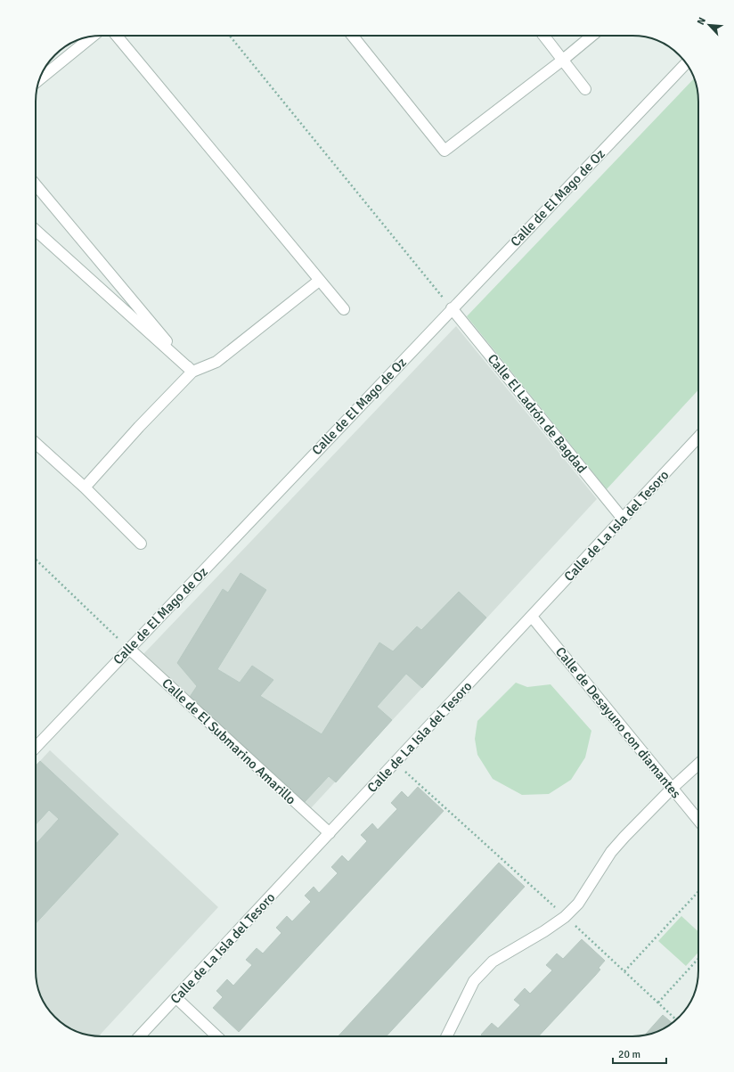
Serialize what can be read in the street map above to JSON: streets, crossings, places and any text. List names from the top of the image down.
{
  "streets": {
    "street": [
      "Calle de El Mago de Oz",
      "Calle El Ladrón de Bagdad",
      "Calle de La Isla del Tesoro",
      "Calle de Desayuno con diamantes",
      "Calle de El Submarino Amarillo"
    ]
  },
  "crossings": [
    ["Calle de El Mago de Oz", "Calle El Ladrón de Bagdad"],
    ["Calle de El Mago de Oz", "Calle de El Submarino Amarillo"],
    ["Calle El Ladrón de Bagdad", "Calle de La Isla del Tesoro"],
    ["Calle de La Isla del Tesoro", "Calle de Desayuno con diamantes"],
    ["Calle de La Isla del Tesoro", "Calle de El Submarino Amarillo"]
  ],
  "scale_bar": "20 m",
  "north": "top left"
}
